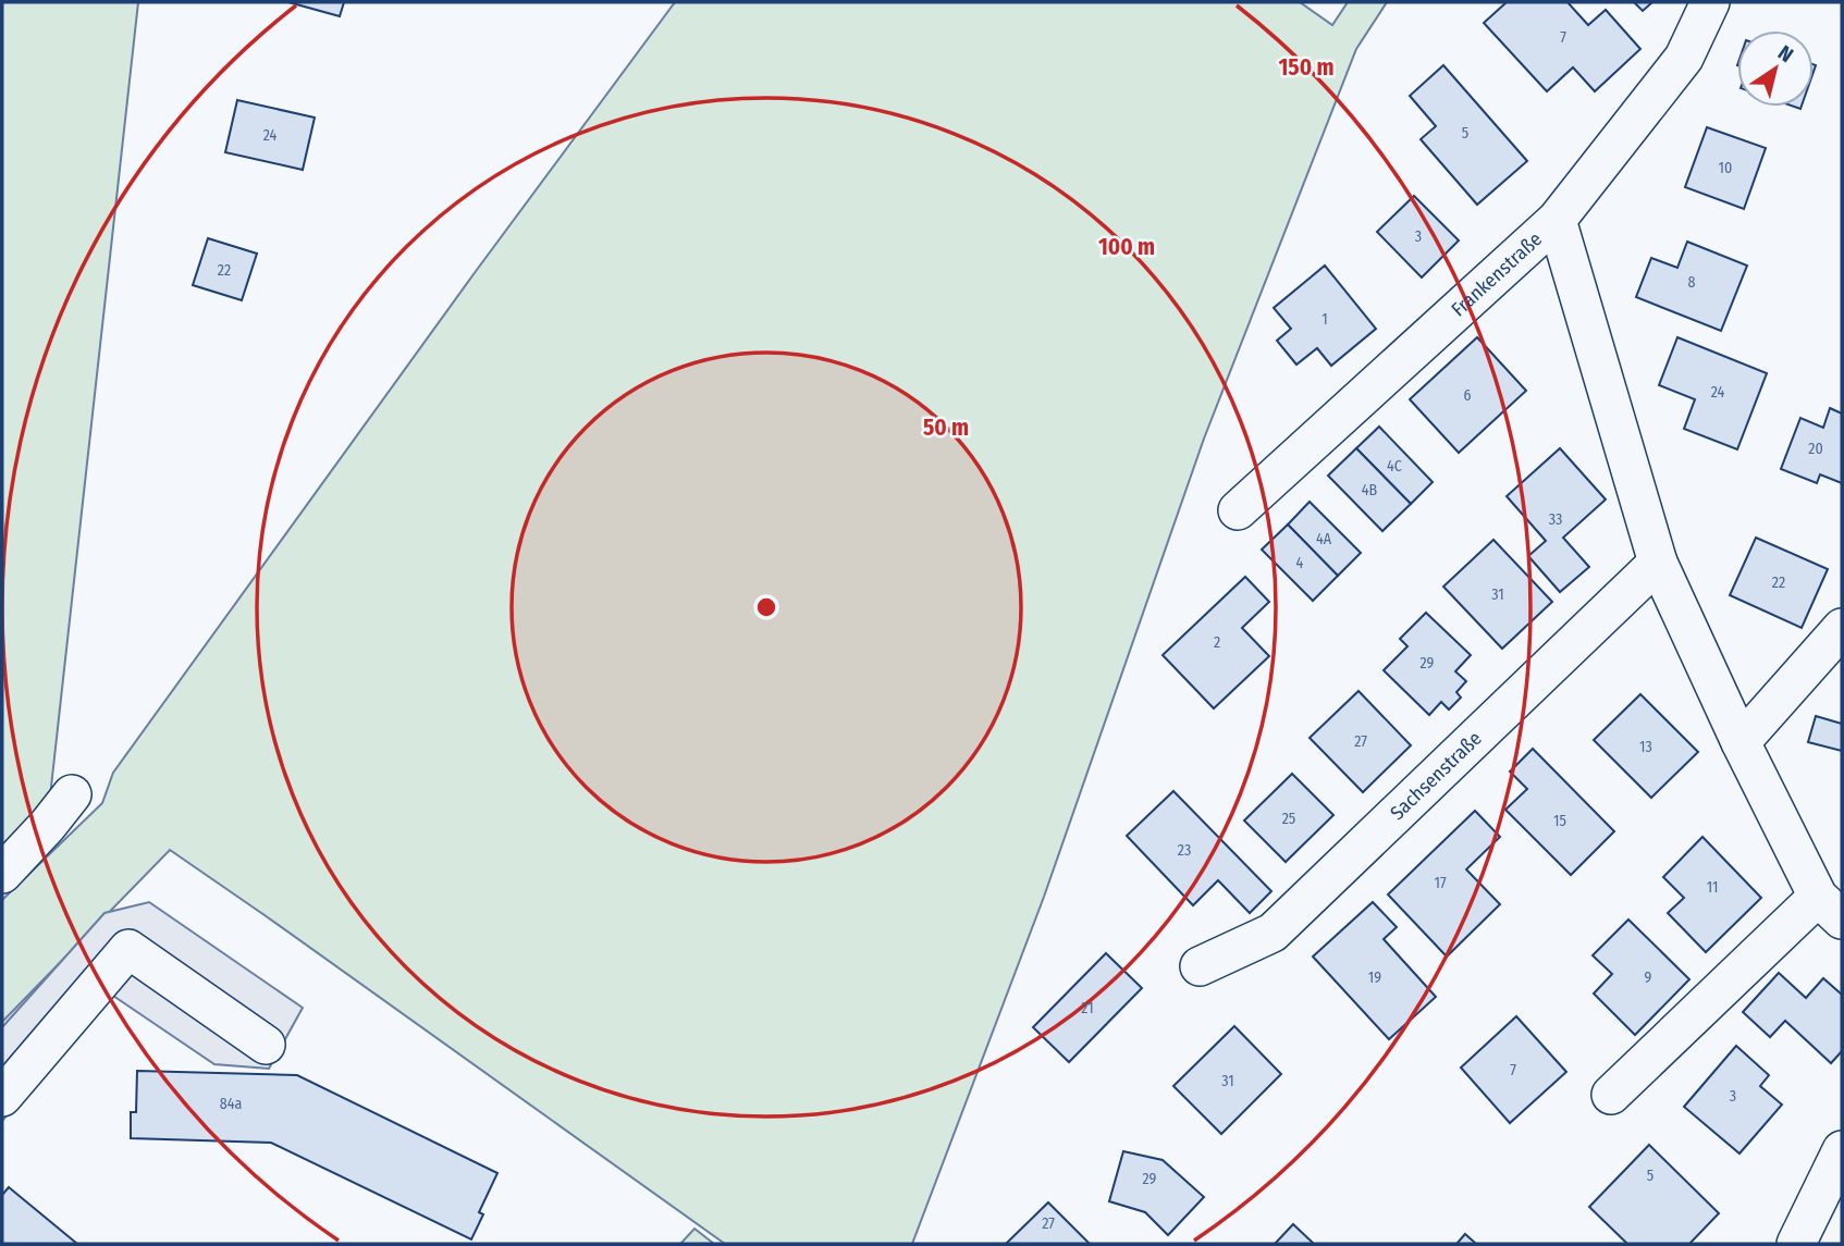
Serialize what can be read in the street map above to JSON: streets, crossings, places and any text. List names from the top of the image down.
{
  "streets": {
    "street": ["Frankenstraße", "Sachsenstraße"]
  },
  "house_numbers": [
    "7",
    "5",
    "24",
    "10",
    "3",
    "22",
    "8",
    "1",
    "24",
    "6",
    "20",
    "4C",
    "4B",
    "33",
    "4A",
    "4",
    "22",
    "31",
    "2",
    "29",
    "27",
    "13",
    "25",
    "15",
    "23",
    "17",
    "11",
    "19",
    "9",
    "21",
    "7",
    "31",
    "3",
    "84a",
    "5",
    "29",
    "27"
  ],
  "north": "top right",
  "rings": ["150 m", "100 m", "50 m"]
}
